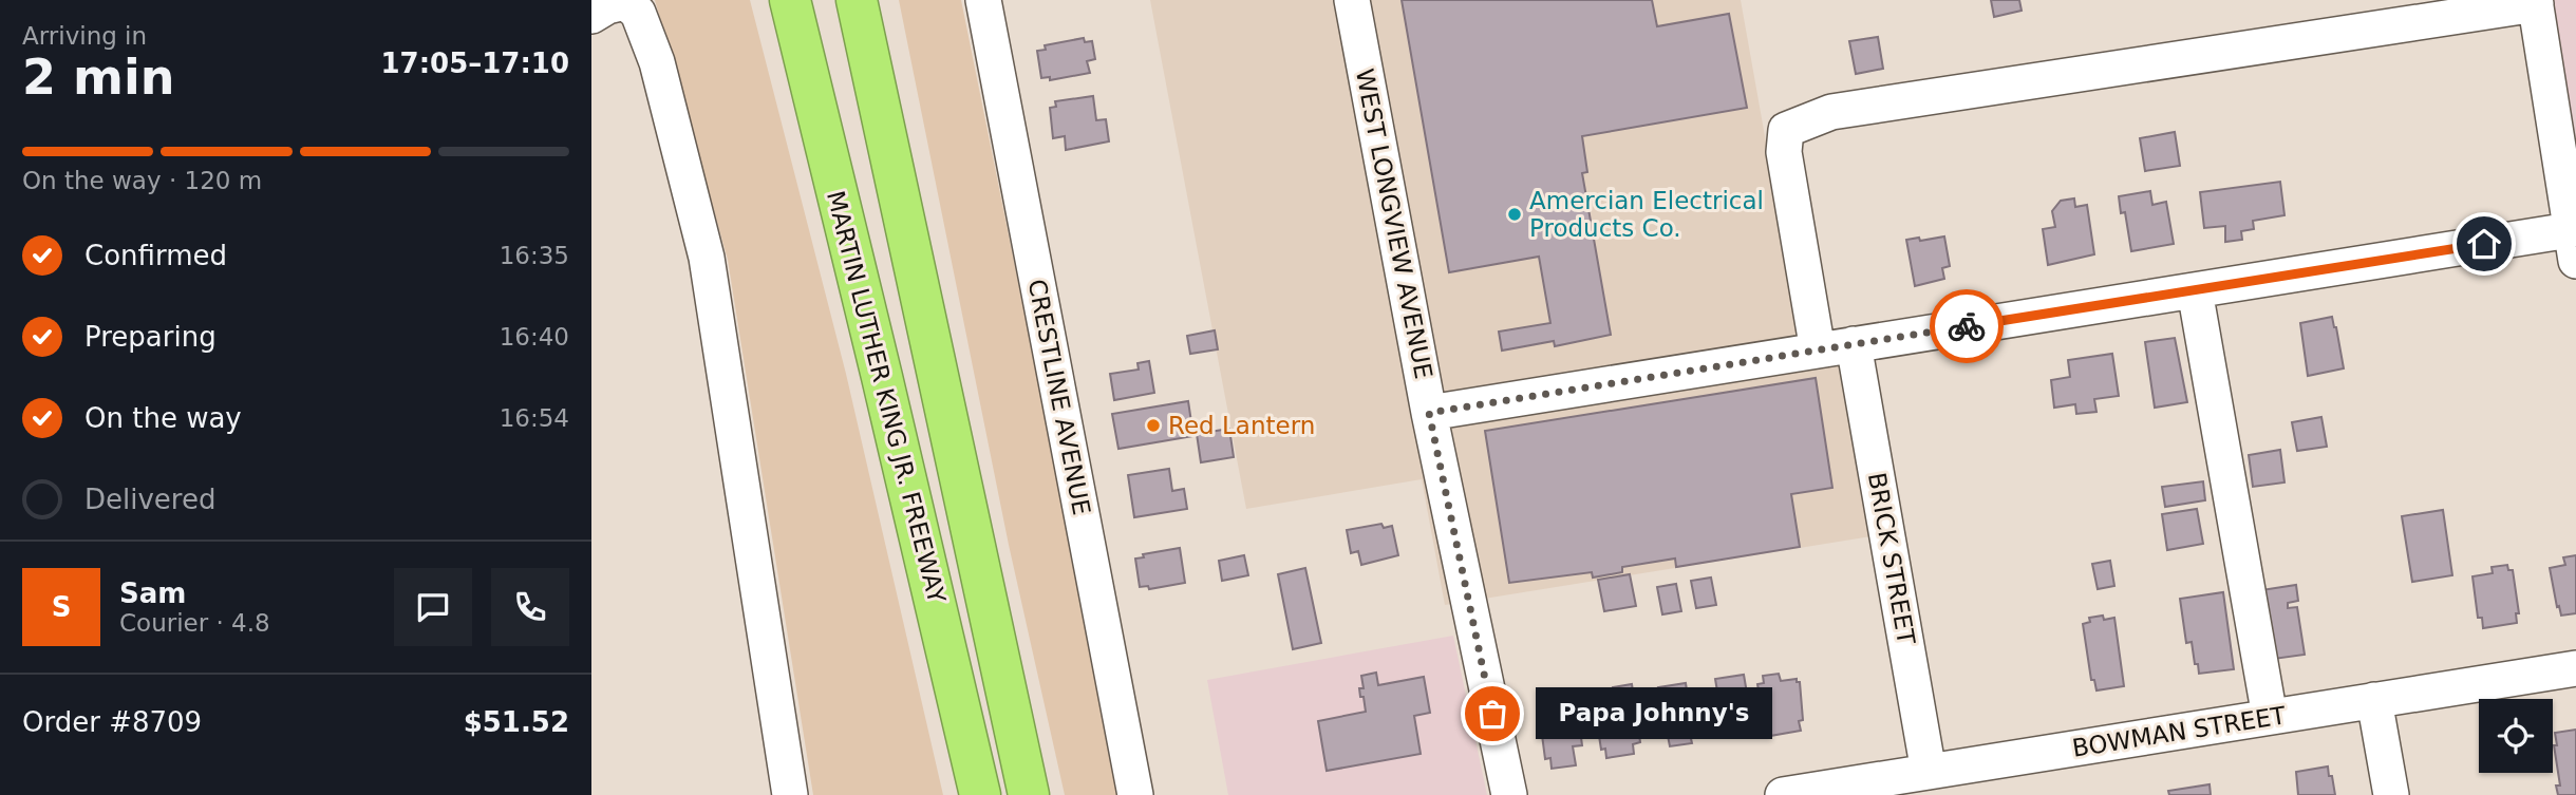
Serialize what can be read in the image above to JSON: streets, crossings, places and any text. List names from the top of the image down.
{
  "streets": {
    "highway": ["MARTIN LUTHER KING JR. FREEWAY"],
    "street": [
      "WEST LONGVIEW AVENUE",
      "CRESTLINE AVENUE",
      "BRICK STREET",
      "BOWMAN STREET"
    ]
  },
  "crossings": [
    ["BRICK STREET", "BOWMAN STREET"]
  ],
  "places": ["Amercian Electrical Products Co.", "Red Lantern", "Papa Johnny's"],
  "page": {
    "heading": ["2 min", "Arriving in", "17:05–17:10"],
    "panel": [
      "Sam",
      "Courier · 4.8",
      "Order #8709",
      "$51.52"
    ],
    "bar": "On the way · 120 m",
    "list": [
      ["Confirmed", "16:35"],
      ["Preparing", "16:40"],
      ["On the way", "16:54"],
      "Delivered"
    ],
    "round": "S",
    "bubble": "Papa Johnny's"
  }
}
